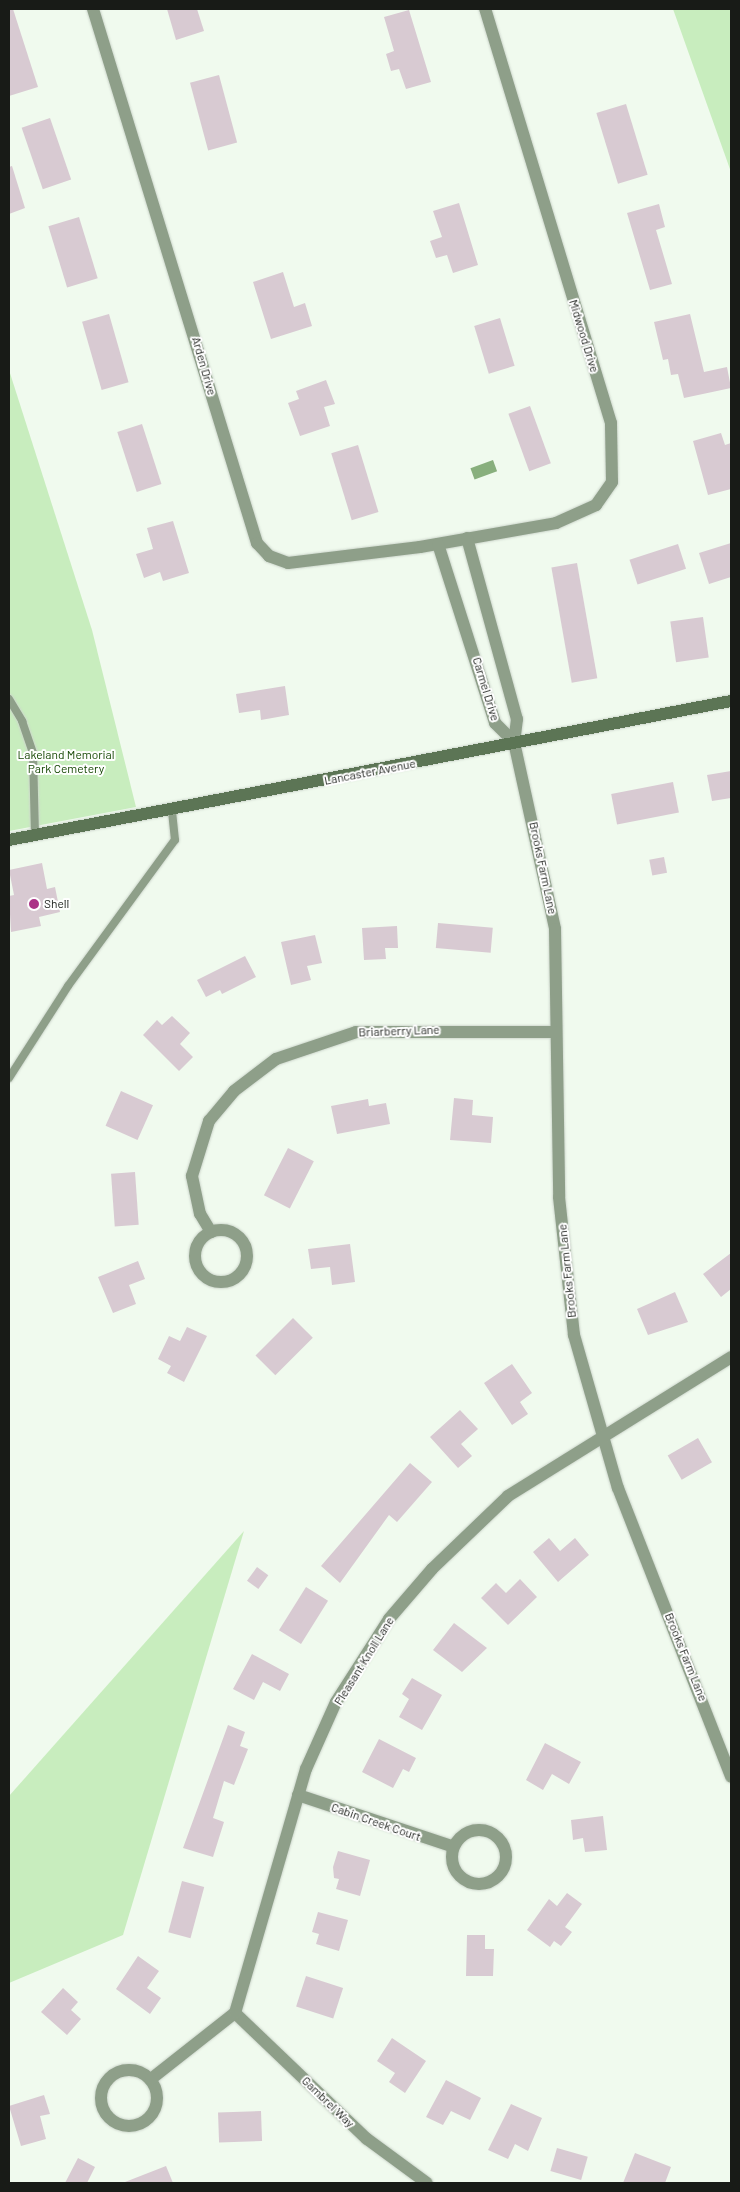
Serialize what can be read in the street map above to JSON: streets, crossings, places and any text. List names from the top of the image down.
{
  "streets": {
    "main road": ["Lancaster Avenue"],
    "street": [
      "Midwood Drive",
      "Arden Drive",
      "Carmel Drive",
      "Brooks Farm Lane",
      "Briarberry Lane",
      "Pleasant Knoll Lane",
      "Cabin Creek Court",
      "Gambrel Way"
    ]
  },
  "crossings": [
    ["Midwood Drive", "Arden Drive"],
    ["Midwood Drive", "Carmel Drive"],
    ["Arden Drive", "Carmel Drive"],
    ["Carmel Drive", "Lancaster Avenue"],
    ["Carmel Drive", "Brooks Farm Lane"],
    ["Lancaster Avenue", "Brooks Farm Lane"],
    ["Brooks Farm Lane", "Briarberry Lane"],
    ["Brooks Farm Lane", "Pleasant Knoll Lane"],
    ["Pleasant Knoll Lane", "Cabin Creek Court"],
    ["Pleasant Knoll Lane", "Gambrel Way"]
  ],
  "parks": ["Lakeland Memorial Park Cemetery"],
  "places": ["Shell"]
}
